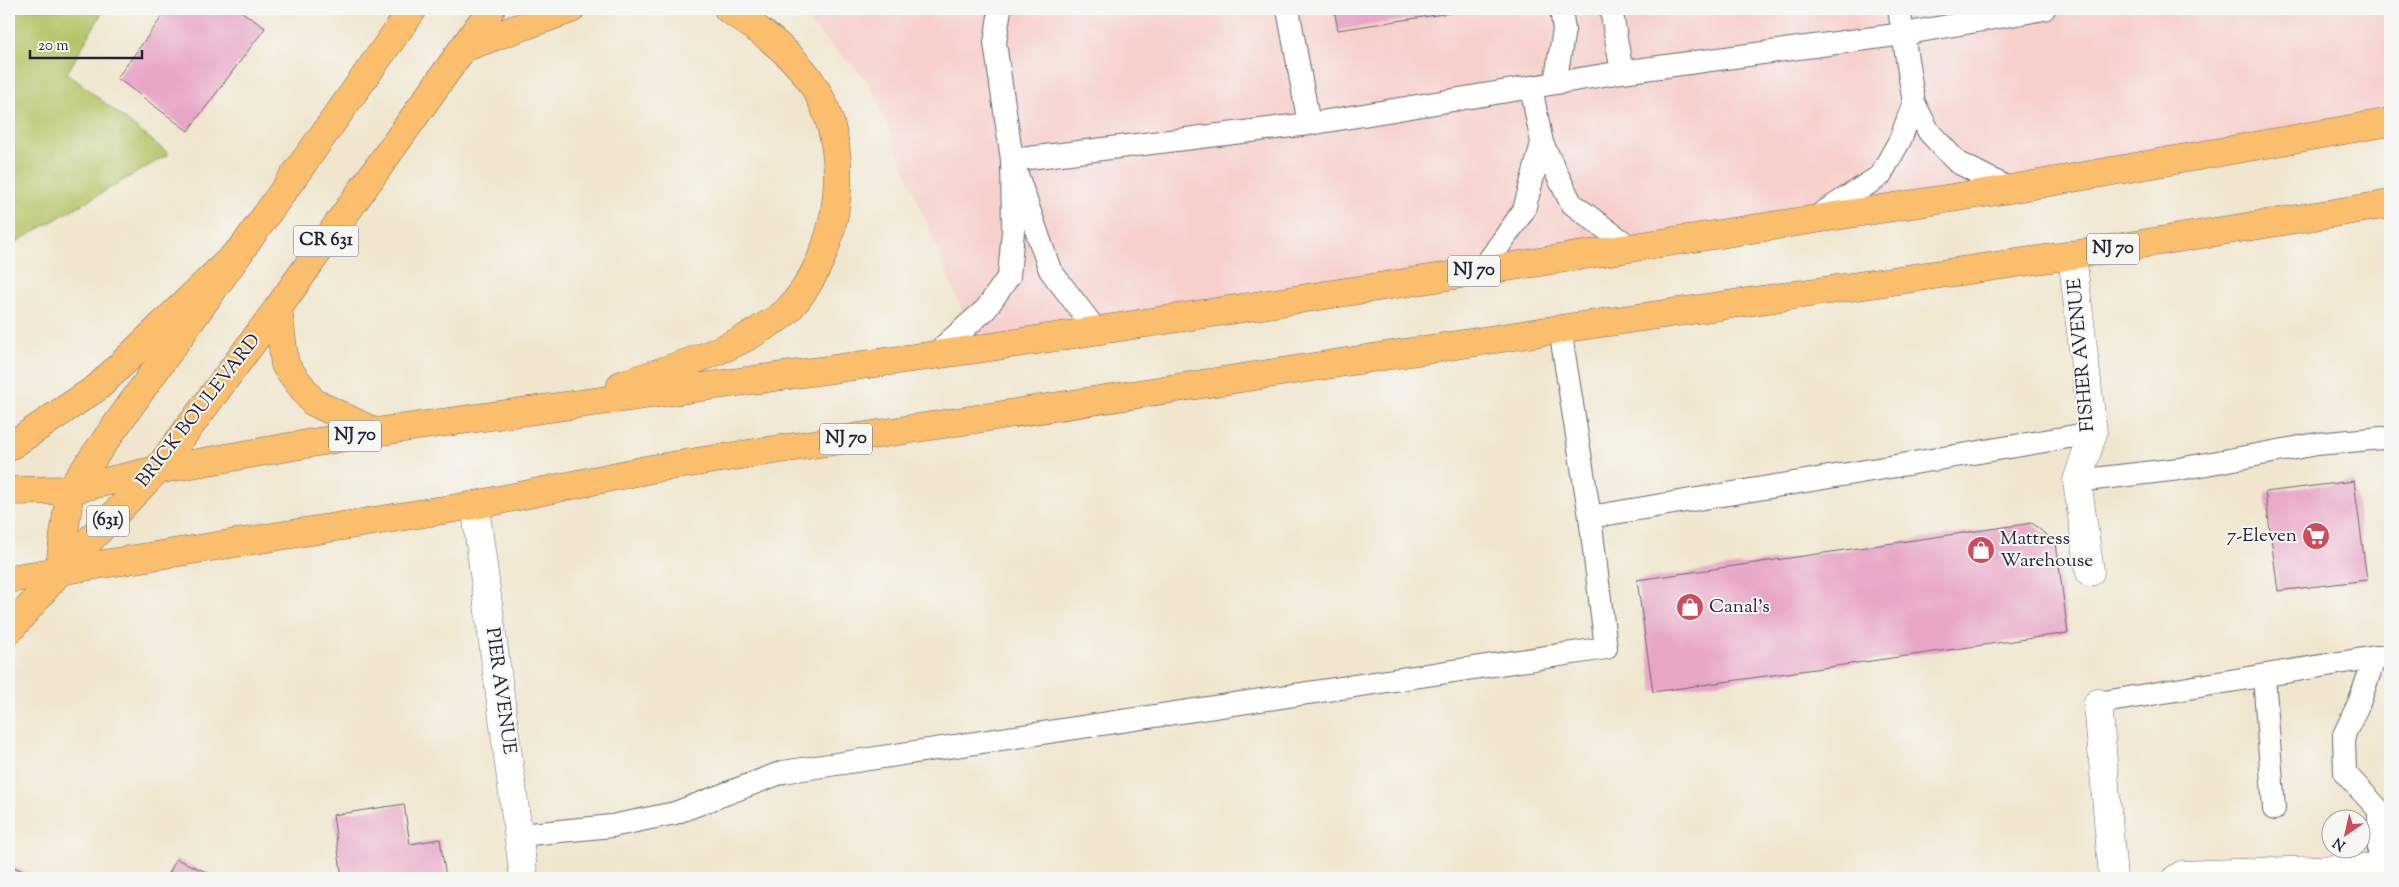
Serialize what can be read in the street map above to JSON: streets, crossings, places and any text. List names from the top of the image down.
{
  "streets": {
    "main road": [
      "CR 631",
      "NJ 70",
      "BRICK BOULEVARD",
      "(631)"
    ],
    "street": ["FISHER AVENUE", "PIER AVENUE"]
  },
  "crossings": [
    ["NJ 70", "FISHER AVENUE"],
    ["NJ 70", "BRICK BOULEVARD"],
    ["NJ 70", "PIER AVENUE"]
  ],
  "places": {
    "supermarket": ["7-Eleven"],
    "shop": ["Mattress Warehouse", "Canal's"]
  },
  "scale_bar": "20 m",
  "north": "bottom left"
}
